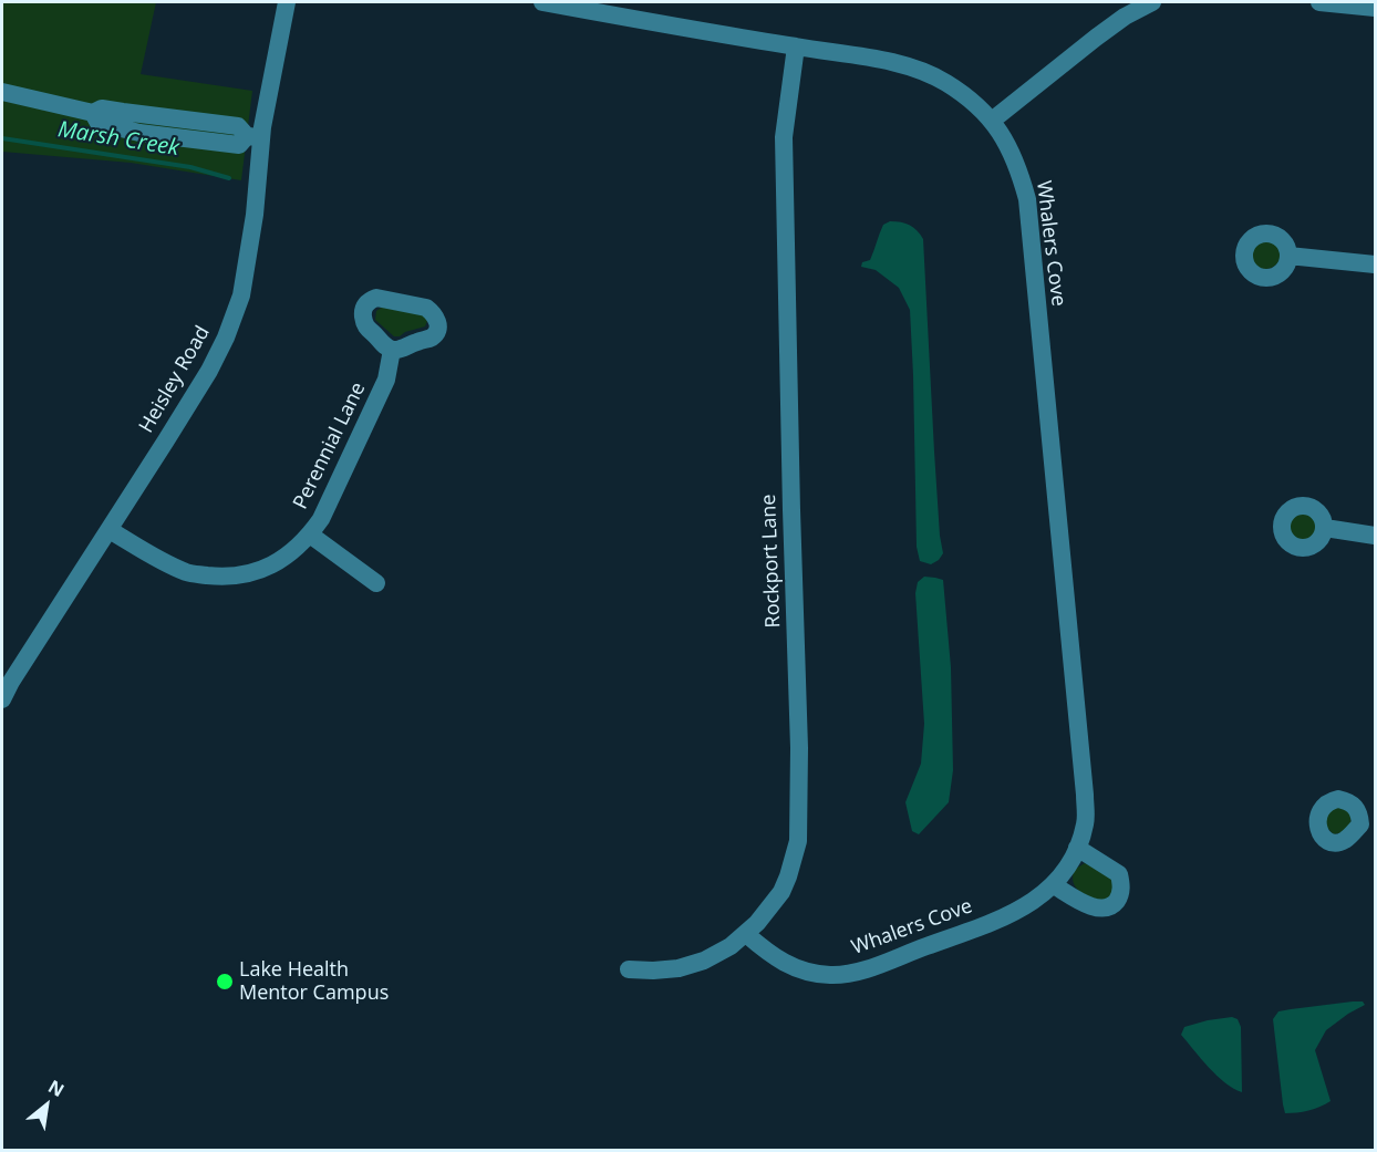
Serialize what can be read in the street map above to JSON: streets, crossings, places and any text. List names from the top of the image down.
{
  "streets": {
    "street": [
      "Whalers Cove",
      "Heisley Road",
      "Perennial Lane",
      "Rockport Lane"
    ]
  },
  "crossings": [
    ["Whalers Cove", "Rockport Lane"],
    ["Heisley Road", "Perennial Lane"]
  ],
  "water": ["Marsh Creek"],
  "places": ["Lake Health Mentor Campus"],
  "north": "top right"
}
